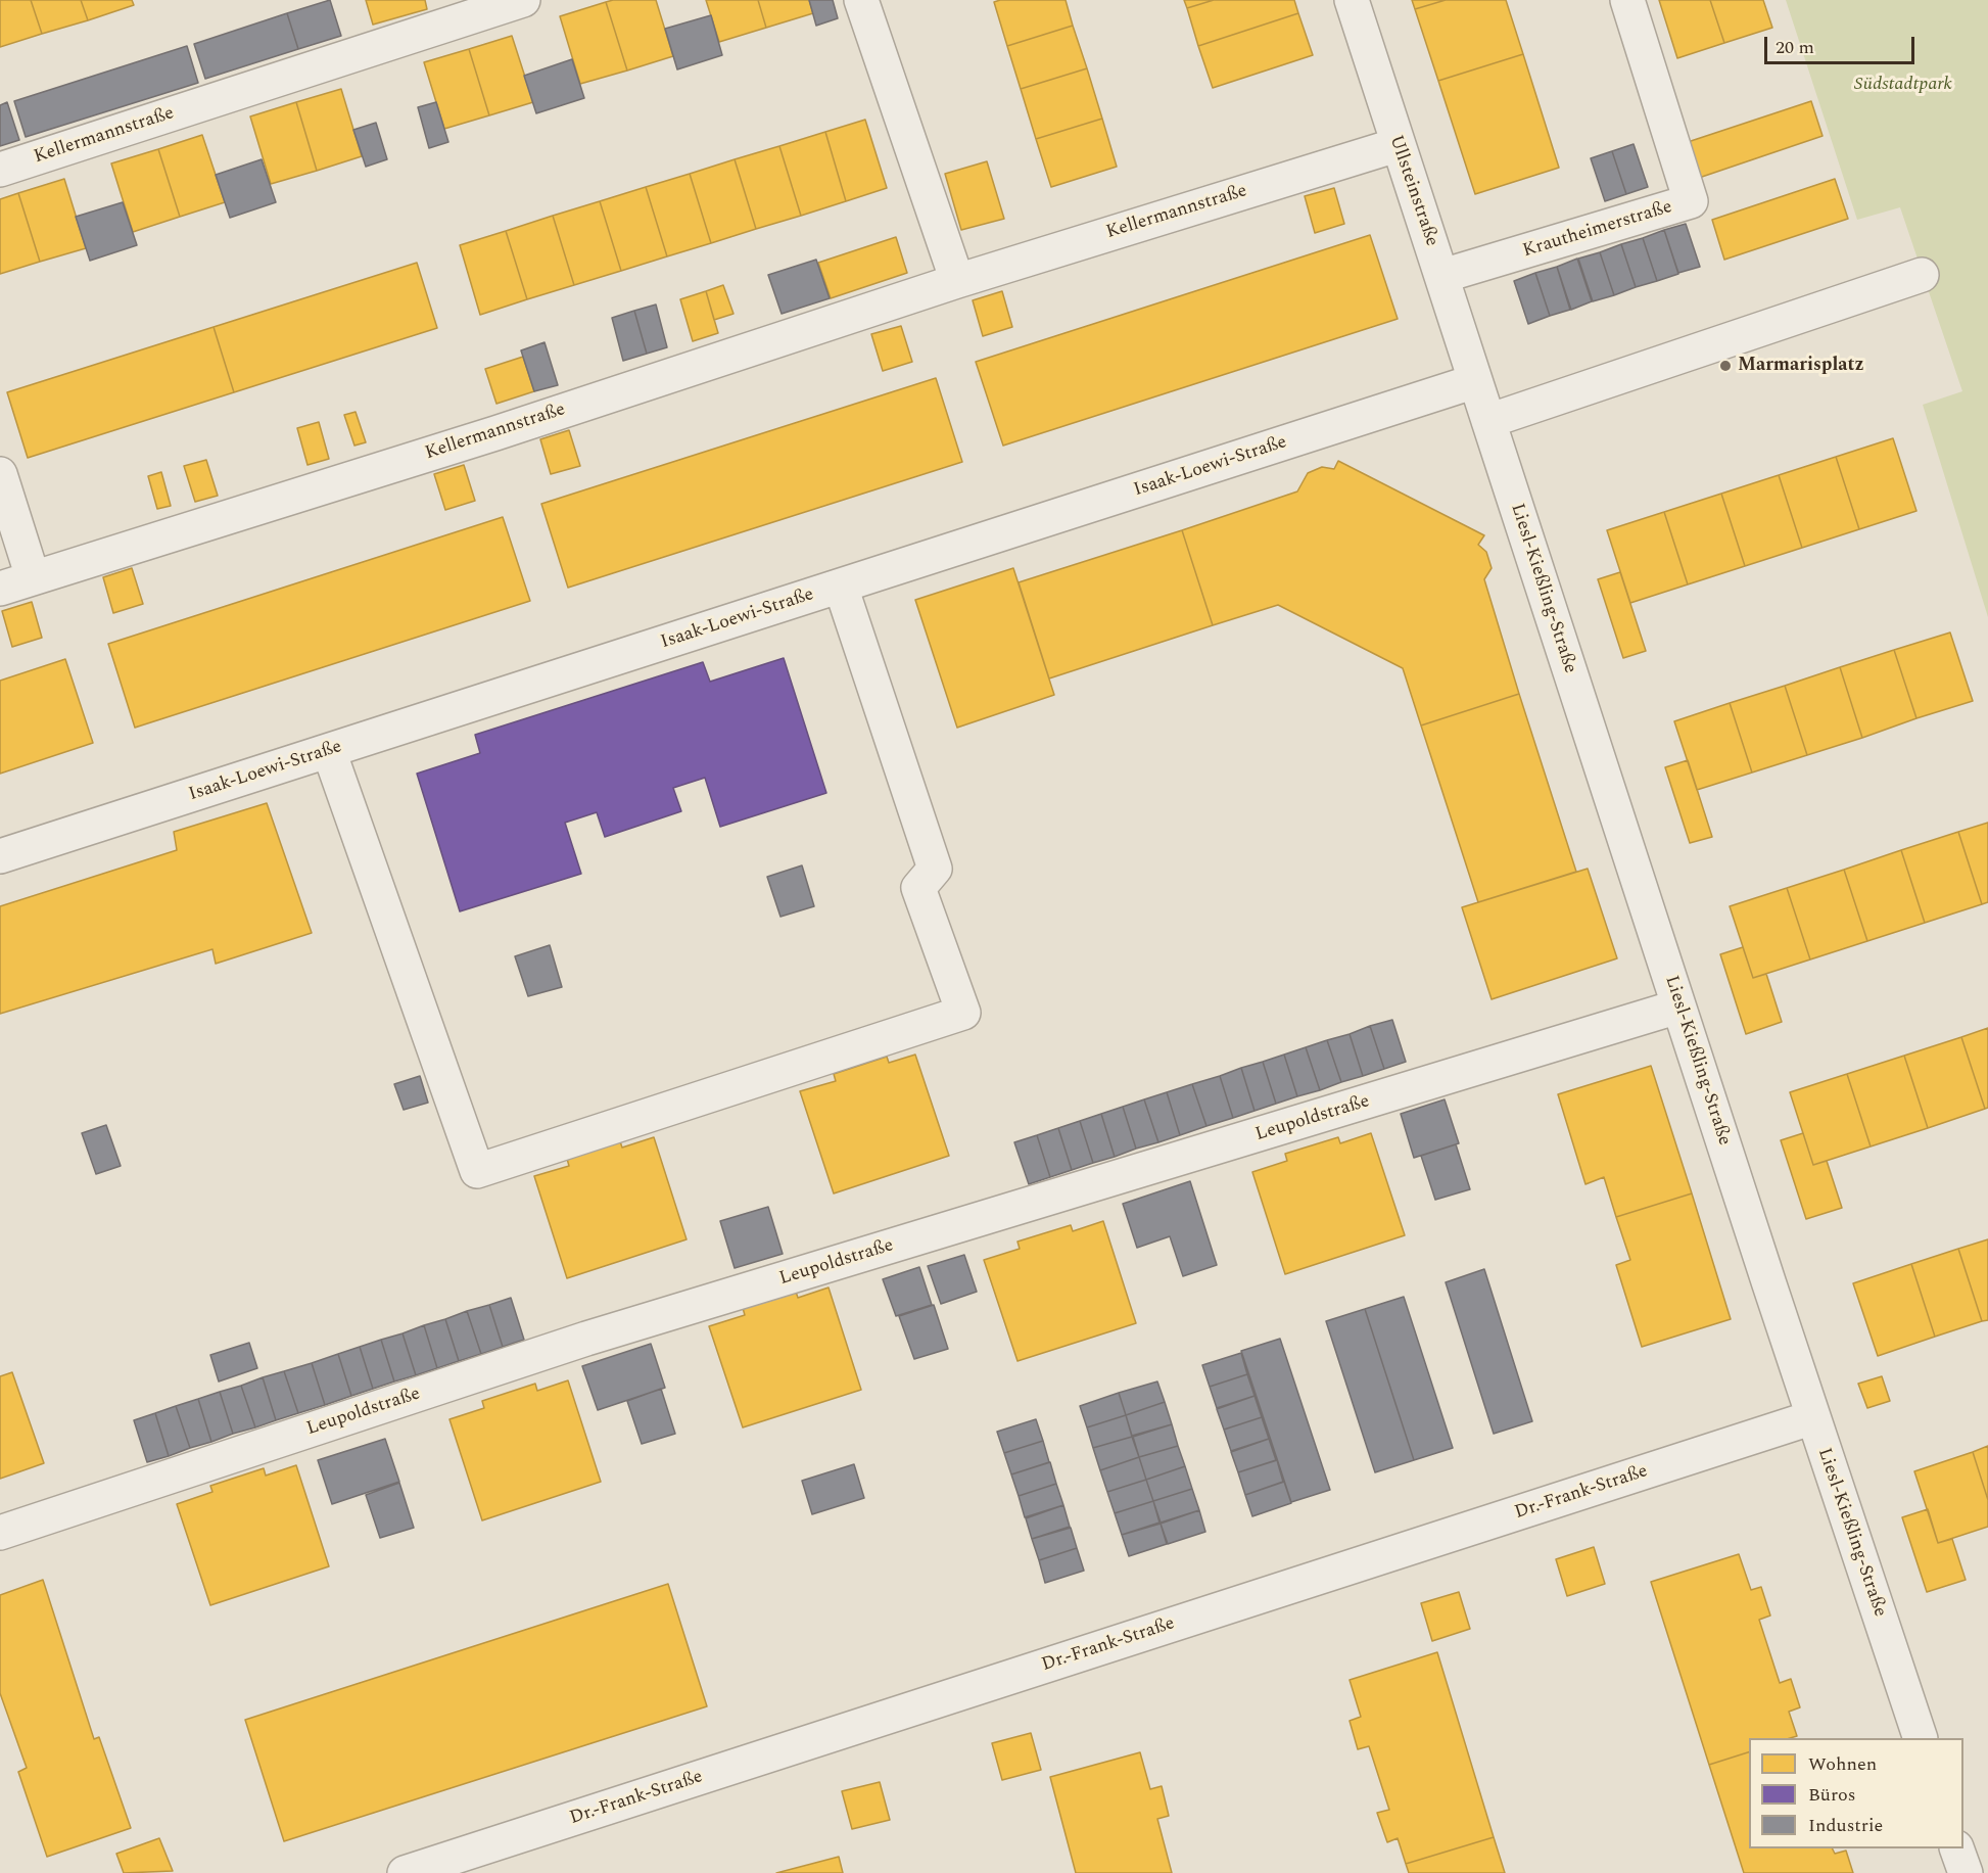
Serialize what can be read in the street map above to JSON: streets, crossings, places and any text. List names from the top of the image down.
{
  "streets": {
    "street": [
      "Kellermannstraße",
      "Ullsteinstraße",
      "Krautheimerstraße",
      "Isaak-Loewi-Straße",
      "Liesl-Kießling-Straße",
      "Leupoldstraße",
      "Dr.-Frank-Straße"
    ]
  },
  "crossings": [
    ["Kellermannstraße", "Ullsteinstraße"],
    ["Ullsteinstraße", "Krautheimerstraße"],
    ["Ullsteinstraße", "Isaak-Loewi-Straße"],
    ["Ullsteinstraße", "Liesl-Kießling-Straße"],
    ["Isaak-Loewi-Straße", "Liesl-Kießling-Straße"],
    ["Liesl-Kießling-Straße", "Leupoldstraße"],
    ["Liesl-Kießling-Straße", "Dr.-Frank-Straße"]
  ],
  "parks": ["Südstadtpark"],
  "places": ["Marmarisplatz"],
  "legend": ["Wohnen", "Büros", "Industrie"],
  "scale_bar": "20 m"
}
